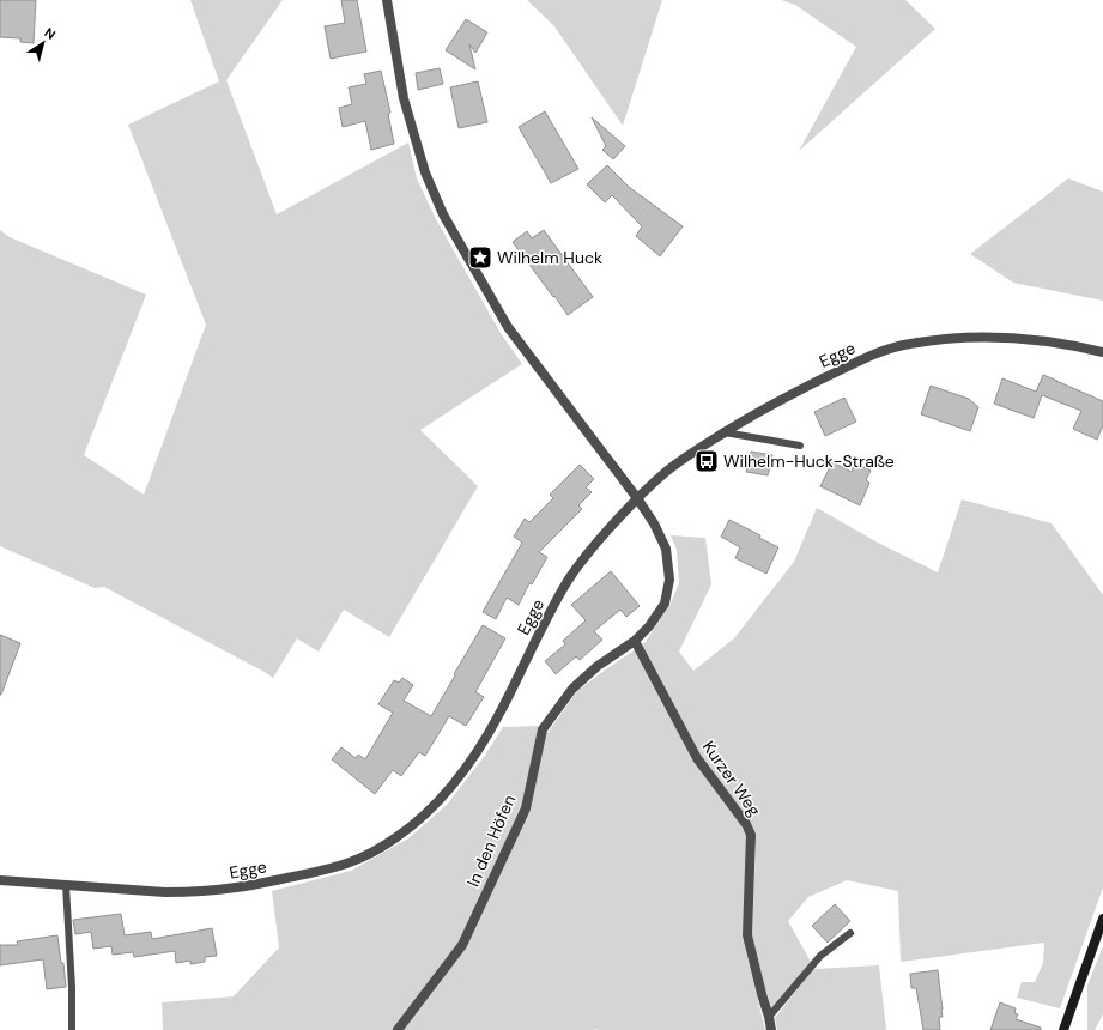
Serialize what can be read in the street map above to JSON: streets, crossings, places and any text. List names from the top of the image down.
{
  "streets": {
    "street": ["Egge", "Kurzer Weg", "In den Höfen"]
  },
  "crossings": [
    ["Egge", "In den Höfen"],
    ["Kurzer Weg", "In den Höfen"]
  ],
  "places": {
    "place": ["Wilhelm Huck"],
    "bus stop": ["Wilhelm-Huck-Straße"]
  },
  "north": "top right"
}
